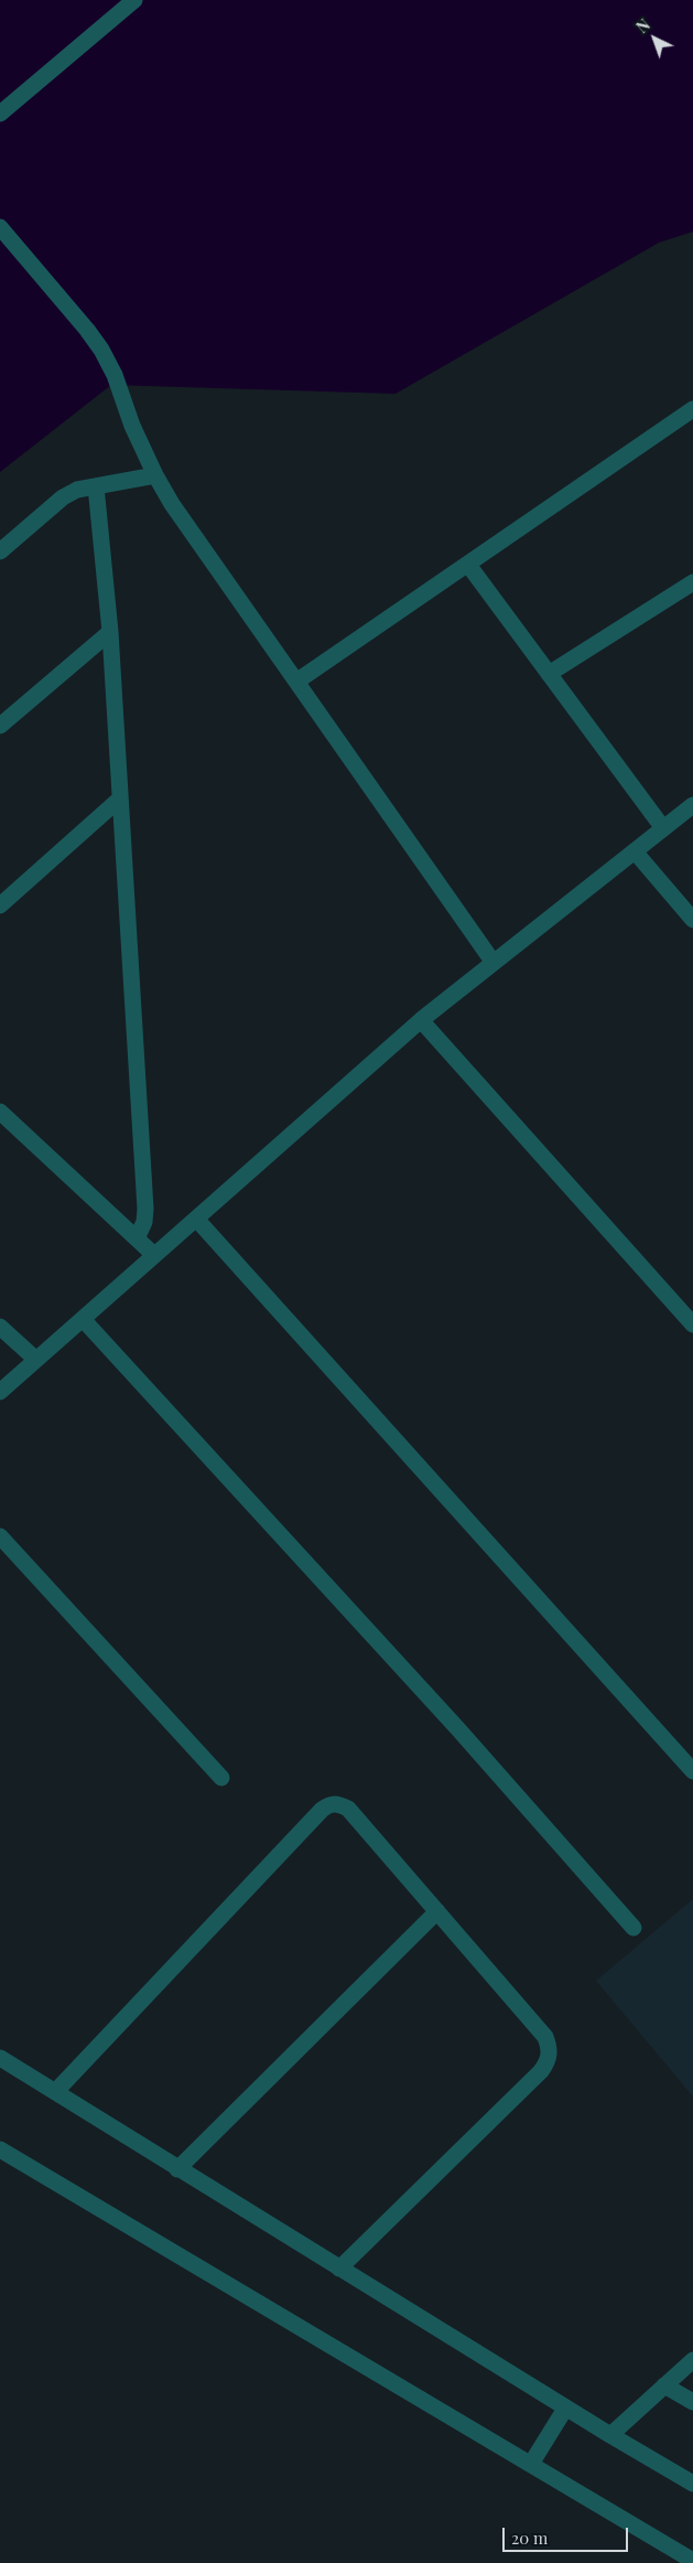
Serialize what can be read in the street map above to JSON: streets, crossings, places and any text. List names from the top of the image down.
{
  "scale_bar": "20 m",
  "north": "top left"
}
